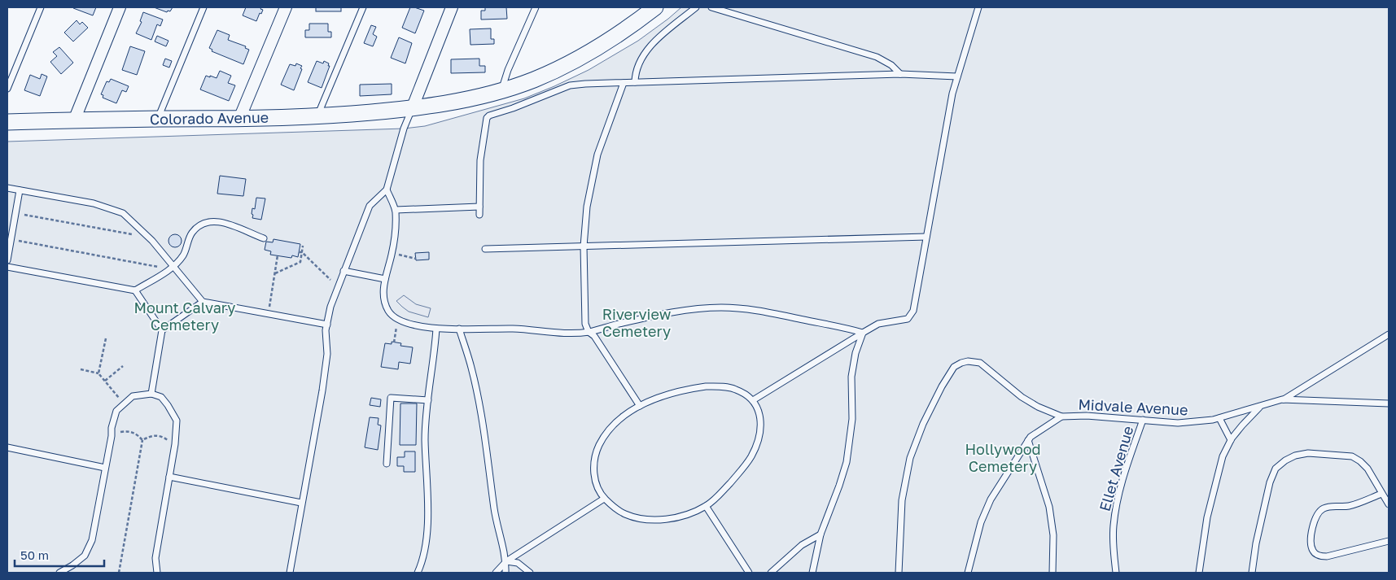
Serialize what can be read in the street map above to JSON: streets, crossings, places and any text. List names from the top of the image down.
{
  "streets": {
    "street": ["Colorado Avenue"],
    "lane": ["Midvale Avenue", "Ellet Avenue"]
  },
  "crossings": [
    ["Midvale Avenue", "Ellet Avenue"]
  ],
  "parks": ["Mount Calvary Cemetery", "Riverview Cemetery", "Hollywood Cemetery"],
  "scale_bar": "50 m"
}
